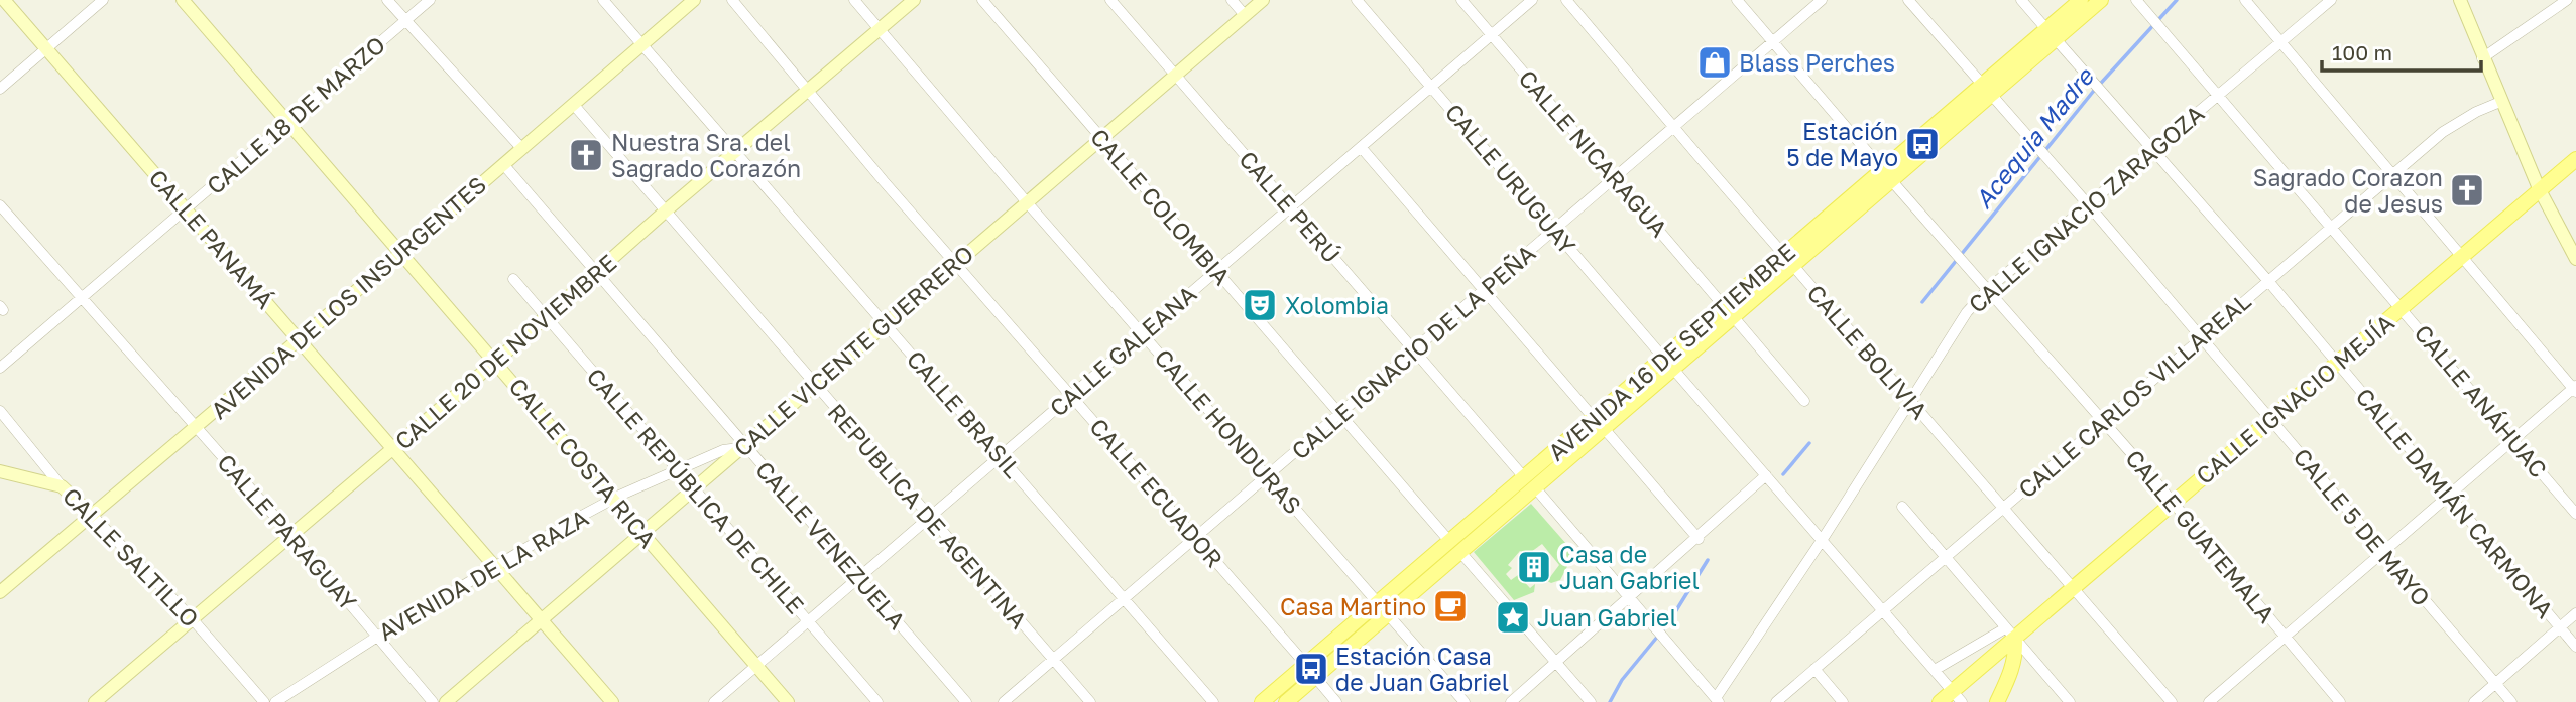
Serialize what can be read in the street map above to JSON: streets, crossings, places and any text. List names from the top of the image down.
{
  "streets": {
    "main road": [
      "CALLE PANAMÁ",
      "AVENIDA DE LOS INSURGENTES",
      "CALLE VICENTE GUERRERO",
      "CALLE 20 DE NOVIEMBRE",
      "AVENIDA 16 DE SEPTIEMBRE",
      "CALLE IGNACIO MEJÍA",
      "CALLE COSTA RICA",
      "CALLE SALTILLO"
    ],
    "street": [
      "CALLE 18 DE MARZO",
      "CALLE NICARAGUA",
      "CALLE URUGUAY",
      "CALLE COLOMBIA",
      "CALLE PERÚ",
      "CALLE IGNACIO ZARAGOZA",
      "CALLE GALEANA",
      "CALLE IGNACIO DE LA PEÑA",
      "CALLE BOLIVIA",
      "CALLE CARLOS VILLAREAL",
      "CALLE ANÁHUAC",
      "CALLE BRASIL",
      "CALLE HONDURAS",
      "CALLE REPÚBLICA DE CHILE",
      "CALLE ECUADOR",
      "CALLE DAMIÁN CARMONA",
      "REPUBLICA DE AGENTINA",
      "CALLE 5 DE MAYO",
      "CALLE PARAGUAY",
      "CALLE GUATEMALA",
      "CALLE VENEZUELA",
      "AVENIDA DE LA RAZA"
    ]
  },
  "crossings": [
    ["CALLE 18 DE MARZO", "CALLE PANAMÁ"],
    ["CALLE 18 DE MARZO", "CALLE COSTA RICA"],
    ["CALLE 18 DE MARZO", "CALLE PARAGUAY"],
    ["CALLE NICARAGUA", "CALLE GALEANA"],
    ["CALLE NICARAGUA", "CALLE IGNACIO DE LA PEÑA"],
    ["CALLE NICARAGUA", "AVENIDA 16 DE SEPTIEMBRE"],
    ["CALLE URUGUAY", "CALLE IGNACIO ZARAGOZA"],
    ["CALLE URUGUAY", "CALLE GALEANA"],
    ["CALLE URUGUAY", "CALLE IGNACIO DE LA PEÑA"],
    ["CALLE URUGUAY", "AVENIDA 16 DE SEPTIEMBRE"],
    ["CALLE URUGUAY", "CALLE CARLOS VILLAREAL"],
    ["CALLE URUGUAY", "CALLE IGNACIO MEJÍA"],
    ["CALLE COLOMBIA", "CALLE VICENTE GUERRERO"],
    ["CALLE COLOMBIA", "CALLE GALEANA"],
    ["CALLE COLOMBIA", "CALLE IGNACIO DE LA PEÑA"],
    ["CALLE COLOMBIA", "AVENIDA 16 DE SEPTIEMBRE"],
    ["CALLE PERÚ", "CALLE IGNACIO ZARAGOZA"],
    ["CALLE PERÚ", "CALLE VICENTE GUERRERO"],
    ["CALLE PERÚ", "CALLE GALEANA"],
    ["CALLE PERÚ", "CALLE IGNACIO DE LA PEÑA"],
    ["CALLE PERÚ", "AVENIDA 16 DE SEPTIEMBRE"],
    ["CALLE IGNACIO ZARAGOZA", "CALLE BOLIVIA"],
    ["CALLE IGNACIO ZARAGOZA", "CALLE ANÁHUAC"],
    ["CALLE IGNACIO ZARAGOZA", "CALLE DAMIÁN CARMONA"],
    ["CALLE IGNACIO ZARAGOZA", "CALLE 5 DE MAYO"],
    ["CALLE IGNACIO ZARAGOZA", "CALLE GUATEMALA"],
    ["CALLE PANAMÁ", "AVENIDA DE LOS INSURGENTES"],
    ["CALLE PANAMÁ", "CALLE VICENTE GUERRERO"],
    ["CALLE PANAMÁ", "CALLE 20 DE NOVIEMBRE"],
    ["CALLE PANAMÁ", "AVENIDA DE LA RAZA"],
    ["AVENIDA DE LOS INSURGENTES", "CALLE BRASIL"],
    ["AVENIDA DE LOS INSURGENTES", "CALLE COSTA RICA"],
    ["AVENIDA DE LOS INSURGENTES", "REPUBLICA DE AGENTINA"],
    ["AVENIDA DE LOS INSURGENTES", "CALLE PARAGUAY"],
    ["AVENIDA DE LOS INSURGENTES", "CALLE VENEZUELA"],
    ["AVENIDA DE LOS INSURGENTES", "CALLE SALTILLO"],
    ["CALLE VICENTE GUERRERO", "CALLE BRASIL"],
    ["CALLE VICENTE GUERRERO", "CALLE HONDURAS"],
    ["CALLE VICENTE GUERRERO", "CALLE COSTA RICA"],
    ["CALLE VICENTE GUERRERO", "CALLE REPÚBLICA DE CHILE"],
    ["CALLE VICENTE GUERRERO", "CALLE ECUADOR"],
    ["CALLE VICENTE GUERRERO", "REPUBLICA DE AGENTINA"],
    ["CALLE VICENTE GUERRERO", "CALLE VENEZUELA"],
    ["CALLE VICENTE GUERRERO", "AVENIDA DE LA RAZA"],
    ["CALLE GALEANA", "CALLE BRASIL"],
    ["CALLE GALEANA", "CALLE HONDURAS"],
    ["CALLE GALEANA", "CALLE COSTA RICA"],
    ["CALLE GALEANA", "CALLE REPÚBLICA DE CHILE"],
    ["CALLE GALEANA", "CALLE ECUADOR"],
    ["CALLE GALEANA", "REPUBLICA DE AGENTINA"],
    ["CALLE GALEANA", "CALLE VENEZUELA"],
    ["CALLE 20 DE NOVIEMBRE", "CALLE BRASIL"],
    ["CALLE 20 DE NOVIEMBRE", "CALLE HONDURAS"],
    ["CALLE 20 DE NOVIEMBRE", "CALLE COSTA RICA"],
    ["CALLE 20 DE NOVIEMBRE", "CALLE REPÚBLICA DE CHILE"],
    ["CALLE 20 DE NOVIEMBRE", "CALLE ECUADOR"],
    ["CALLE 20 DE NOVIEMBRE", "REPUBLICA DE AGENTINA"],
    ["CALLE 20 DE NOVIEMBRE", "CALLE PARAGUAY"],
    ["CALLE 20 DE NOVIEMBRE", "CALLE VENEZUELA"],
    ["CALLE 20 DE NOVIEMBRE", "CALLE SALTILLO"],
    ["CALLE IGNACIO DE LA PEÑA", "CALLE BOLIVIA"],
    ["CALLE IGNACIO DE LA PEÑA", "CALLE BRASIL"],
    ["CALLE IGNACIO DE LA PEÑA", "CALLE HONDURAS"],
    ["CALLE IGNACIO DE LA PEÑA", "CALLE ECUADOR"],
    ["CALLE IGNACIO DE LA PEÑA", "REPUBLICA DE AGENTINA"],
    ["CALLE IGNACIO DE LA PEÑA", "CALLE GUATEMALA"],
    ["AVENIDA 16 DE SEPTIEMBRE", "CALLE BOLIVIA"],
    ["AVENIDA 16 DE SEPTIEMBRE", "CALLE HONDURAS"],
    ["AVENIDA 16 DE SEPTIEMBRE", "CALLE ECUADOR"],
    ["AVENIDA 16 DE SEPTIEMBRE", "CALLE DAMIÁN CARMONA"],
    ["AVENIDA 16 DE SEPTIEMBRE", "CALLE 5 DE MAYO"],
    ["AVENIDA 16 DE SEPTIEMBRE", "CALLE GUATEMALA"],
    ["CALLE BOLIVIA", "CALLE CARLOS VILLAREAL"],
    ["CALLE BOLIVIA", "CALLE IGNACIO MEJÍA"],
    ["CALLE CARLOS VILLAREAL", "CALLE ANÁHUAC"],
    ["CALLE CARLOS VILLAREAL", "CALLE DAMIÁN CARMONA"],
    ["CALLE CARLOS VILLAREAL", "CALLE 5 DE MAYO"],
    ["CALLE CARLOS VILLAREAL", "CALLE GUATEMALA"],
    ["CALLE IGNACIO MEJÍA", "CALLE ANÁHUAC"],
    ["CALLE IGNACIO MEJÍA", "CALLE DAMIÁN CARMONA"],
    ["CALLE IGNACIO MEJÍA", "CALLE 5 DE MAYO"],
    ["CALLE IGNACIO MEJÍA", "CALLE GUATEMALA"],
    ["CALLE COSTA RICA", "AVENIDA DE LA RAZA"],
    ["CALLE REPÚBLICA DE CHILE", "AVENIDA DE LA RAZA"],
    ["CALLE PARAGUAY", "AVENIDA DE LA RAZA"],
    ["CALLE VENEZUELA", "AVENIDA DE LA RAZA"]
  ],
  "water": ["Acequia Madre"],
  "places": {
    "shop": ["Blass Perches"],
    "bus stop": ["Estación 5 de Mayo", "Estación Casa de Juan Gabriel"],
    "church": ["Nuestra Sra. del Sagrado Corazón", "Sagrado Corazon de Jesus"],
    "theatre": ["Xolombia"],
    "building": ["Casa de Juan Gabriel"],
    "cafe": ["Casa Martino"],
    "place": ["Juan Gabriel"]
  },
  "scale_bar": "100 m"
}
